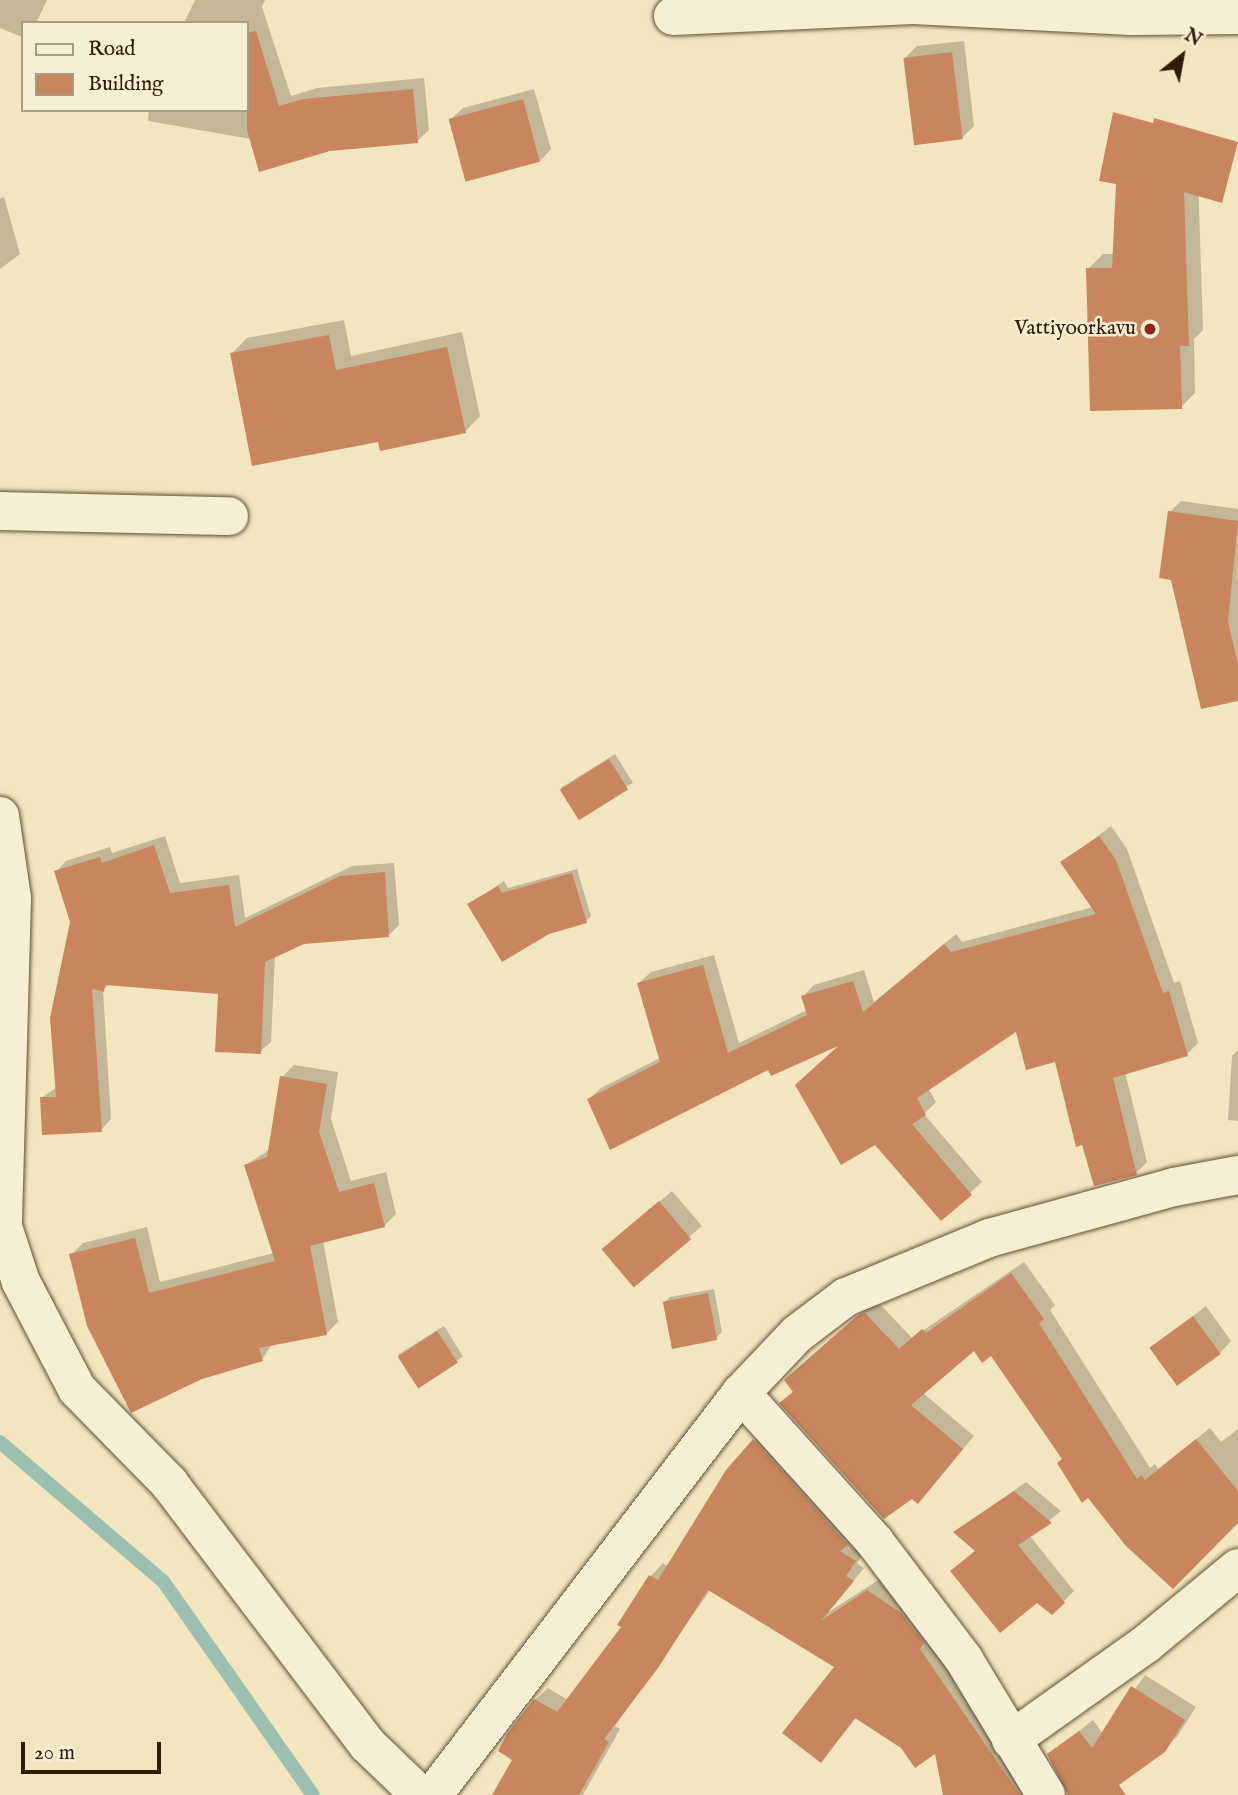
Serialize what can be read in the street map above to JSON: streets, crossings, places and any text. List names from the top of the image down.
{
  "places": ["Vattiyoorkavu"],
  "legend": ["Road", "Building"],
  "scale_bar": "20 m",
  "north": "top right"
}
